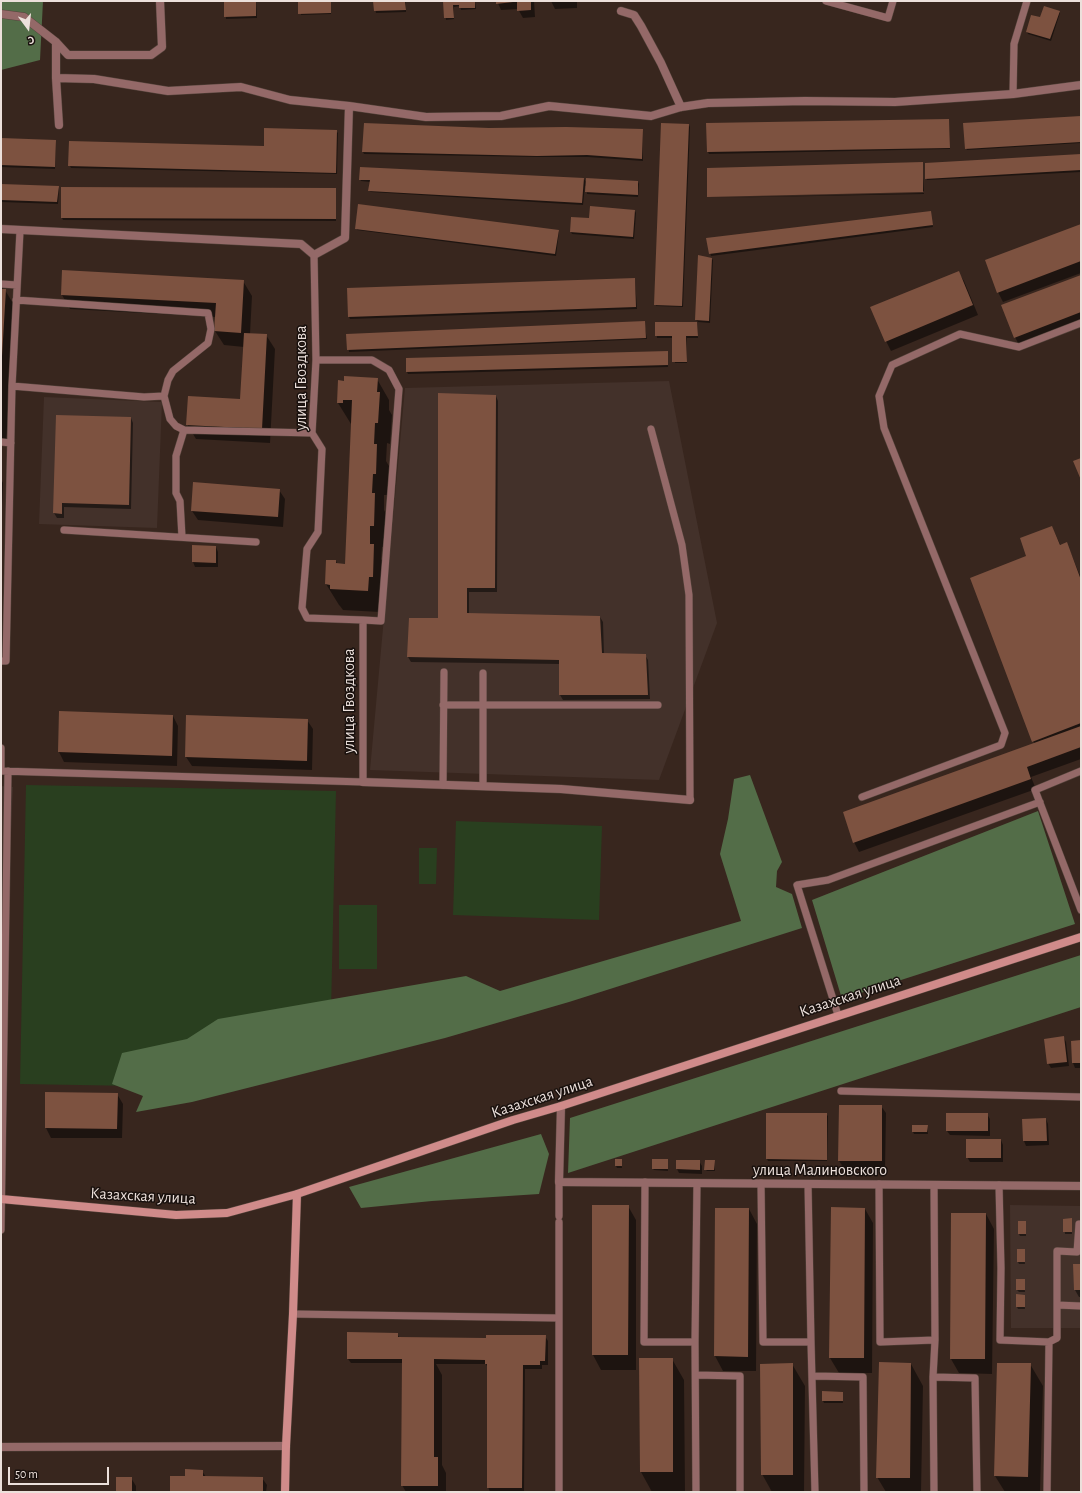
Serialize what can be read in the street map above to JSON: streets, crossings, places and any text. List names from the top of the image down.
{
  "streets": {
    "main road": ["Казахская улица"],
    "street": ["улица Малиновского"],
    "lane": ["улица Гвоздкова"]
  },
  "scale_bar": "50 m",
  "north": "bottom"
}
